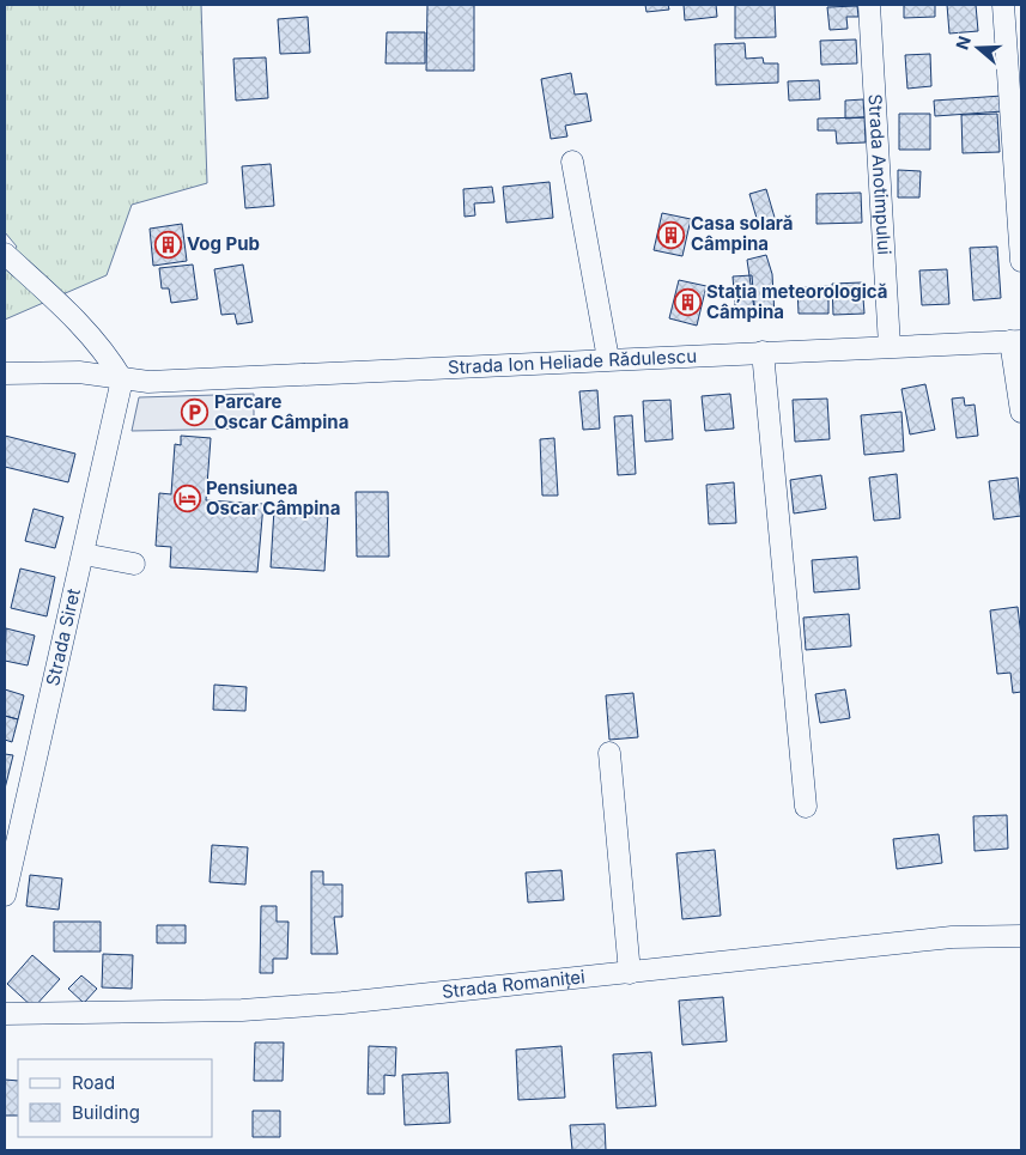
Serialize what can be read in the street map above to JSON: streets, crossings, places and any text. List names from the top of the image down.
{
  "streets": {
    "street": [
      "Strada Anotimpului",
      "Strada Ion Heliade Rădulescu",
      "Strada Siret",
      "Strada Romaniței"
    ]
  },
  "crossings": [
    ["Strada Anotimpului", "Strada Ion Heliade Rădulescu"],
    ["Strada Ion Heliade Rădulescu", "Strada Siret"]
  ],
  "places": {
    "building": ["Casa solară Câmpina", "Vog Pub", "Stația meteorologică Câmpina"],
    "parking": ["Parcare Oscar Câmpina"],
    "hotel": ["Pensiunea Oscar Câmpina"]
  },
  "legend": ["Road", "Building"],
  "north": "left"
}
